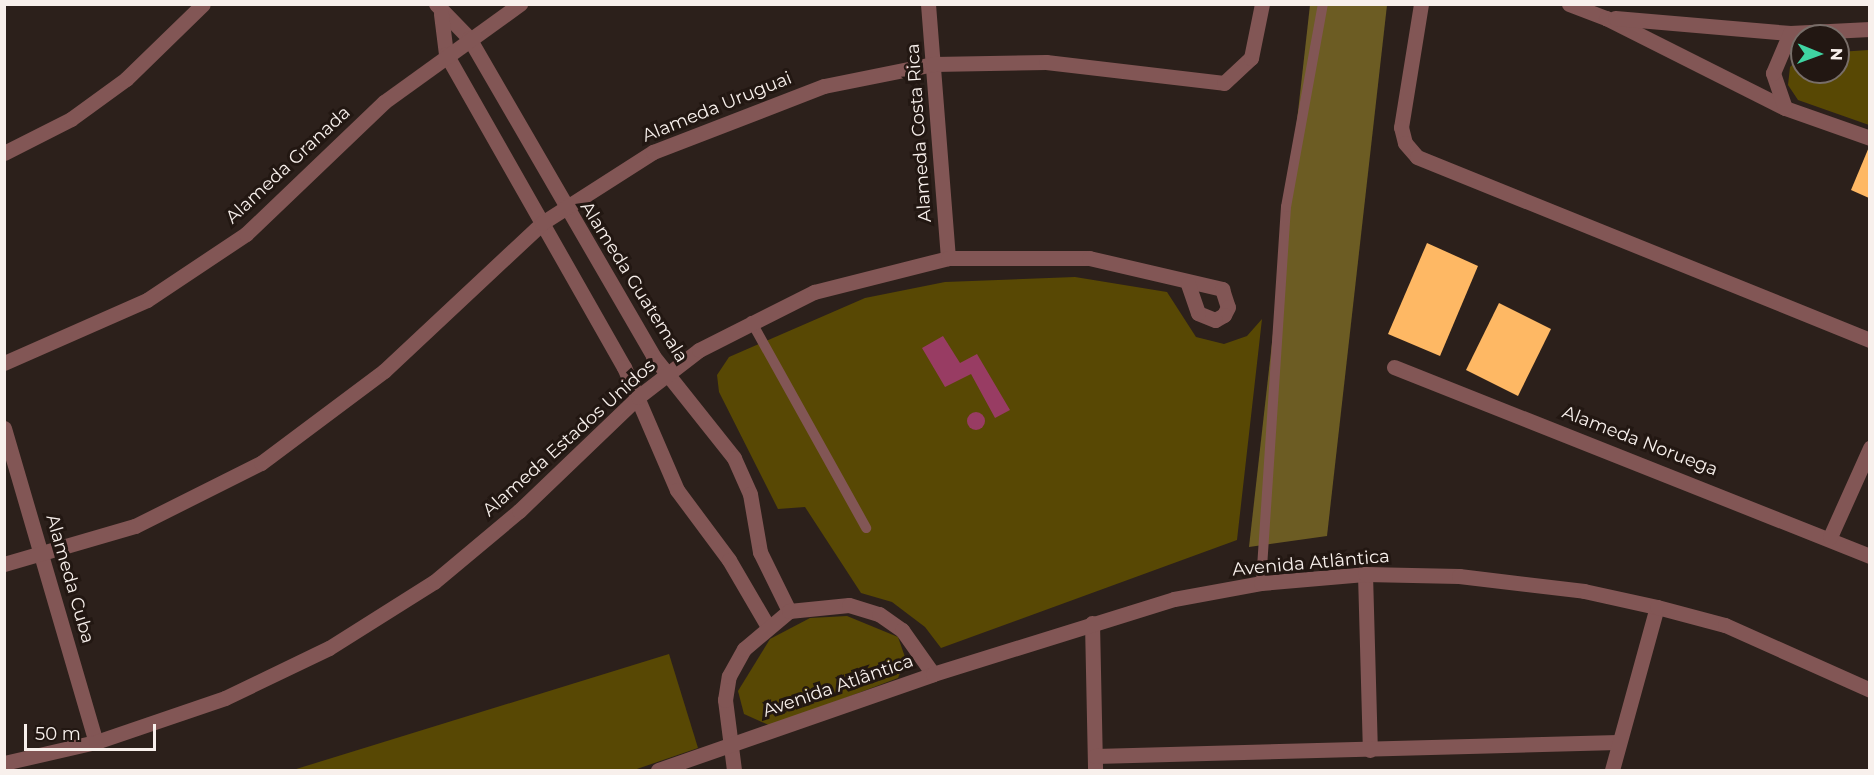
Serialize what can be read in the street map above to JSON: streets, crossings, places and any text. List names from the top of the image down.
{
  "streets": {
    "street": [
      "Alameda Uruguai",
      "Alameda Costa Rica",
      "Alameda Granada",
      "Alameda Guatemala",
      "Alameda Estados Unidos",
      "Alameda Noruega",
      "Avenida Atlântica",
      "Alameda Cuba"
    ]
  },
  "crossings": [
    ["Alameda Uruguai", "Alameda Costa Rica"],
    ["Alameda Uruguai", "Alameda Guatemala"],
    ["Alameda Uruguai", "Alameda Cuba"],
    ["Alameda Costa Rica", "Alameda Estados Unidos"],
    ["Alameda Granada", "Alameda Guatemala"],
    ["Alameda Guatemala", "Alameda Estados Unidos"],
    ["Alameda Estados Unidos", "Alameda Cuba"]
  ],
  "scale_bar": "50 m",
  "north": "right"
}
